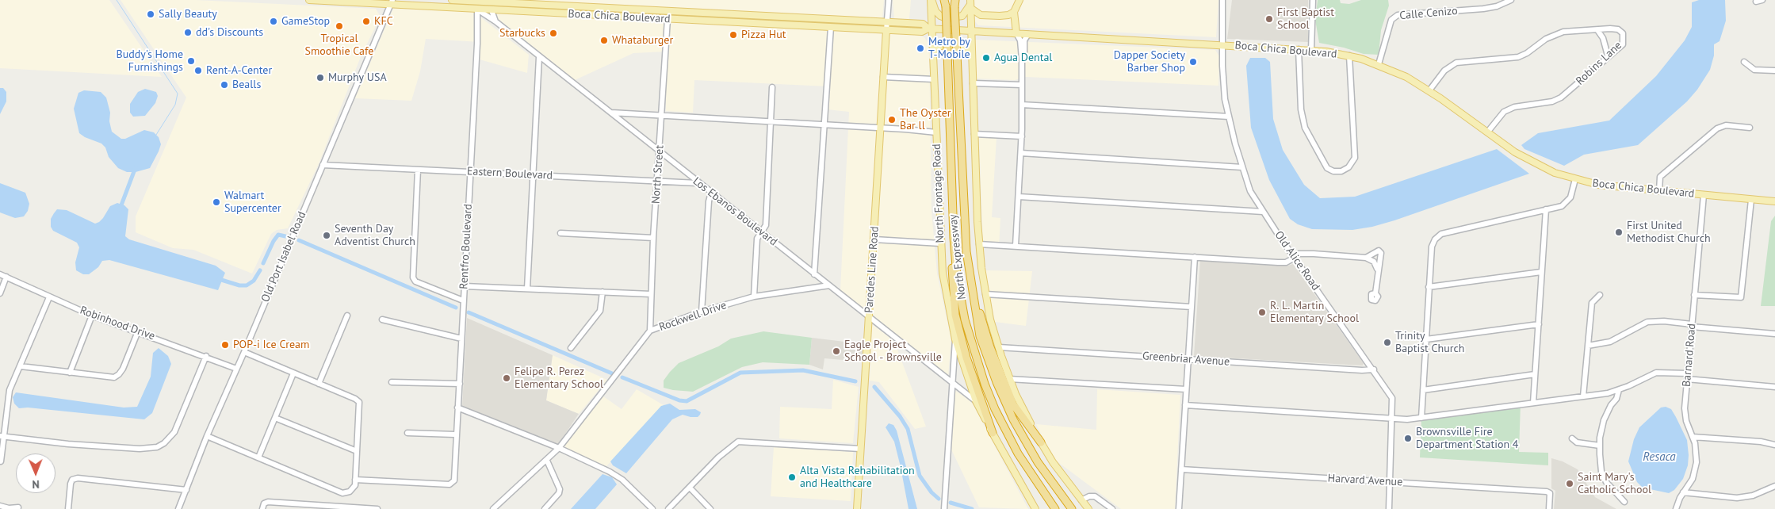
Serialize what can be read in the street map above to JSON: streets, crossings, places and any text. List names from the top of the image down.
{
  "streets": {
    "highway": ["North Expressway"],
    "main road": ["Boca Chica Boulevard", "North Frontage Road", "Paredes Line Road"],
    "street": [
      "Calle Cenizo",
      "Robins Lane",
      "Eastern Boulevard",
      "North Street",
      "Los Ebanos Boulevard",
      "Rentfro Boulevard",
      "Old Port Isabel Road",
      "Old Alice Road",
      "Rockwell Drive",
      "Robinhood Drive",
      "Barnard Road",
      "Greenbriar Avenue",
      "Harvard Avenue"
    ]
  },
  "crossings": [
    ["Calle Cenizo", "Boca Chica Boulevard"],
    ["Boca Chica Boulevard", "Robins Lane"],
    ["Boca Chica Boulevard", "North Street"],
    ["Boca Chica Boulevard", "North Frontage Road"],
    ["Boca Chica Boulevard", "Los Ebanos Boulevard"],
    ["Boca Chica Boulevard", "Rentfro Boulevard"],
    ["Boca Chica Boulevard", "Old Port Isabel Road"],
    ["Boca Chica Boulevard", "North Expressway"],
    ["Boca Chica Boulevard", "Old Alice Road"],
    ["Boca Chica Boulevard", "Paredes Line Road"],
    ["Boca Chica Boulevard", "Barnard Road"],
    ["Eastern Boulevard", "North Street"],
    ["Eastern Boulevard", "Los Ebanos Boulevard"],
    ["Eastern Boulevard", "Rentfro Boulevard"],
    ["Eastern Boulevard", "Old Port Isabel Road"],
    ["North Street", "Los Ebanos Boulevard"],
    ["North Street", "Rockwell Drive"],
    ["North Frontage Road", "Los Ebanos Boulevard"],
    ["Los Ebanos Boulevard", "Rentfro Boulevard"],
    ["Los Ebanos Boulevard", "Paredes Line Road"],
    ["Los Ebanos Boulevard", "Rockwell Drive"],
    ["Old Port Isabel Road", "Robinhood Drive"],
    ["North Expressway", "Greenbriar Avenue"],
    ["Old Alice Road", "Greenbriar Avenue"],
    ["Old Alice Road", "Harvard Avenue"]
  ],
  "water": ["Resaca"],
  "places": [
    "Sally Beauty",
    "First Baptist School",
    "GameStop",
    "KFC",
    "Tropical Smoothie Cafe",
    "dd's Discounts",
    "Starbucks",
    "Pizza Hut",
    "Whataburger",
    "Metro by T-Mobile",
    "Agua Dental",
    "Buddy's Home Furnishings",
    "Dapper Society Barber Shop",
    "Rent-A-Center",
    "Murphy USA",
    "Bealls",
    "The Oyster Bar ll",
    "Walmart Supercenter",
    "First United Methodist Church",
    "Seventh Day Adventist Church",
    "R. L. Martin Elementary School",
    "Trinity Baptist Church",
    "POP-i Ice Cream",
    "Eagle Project School - Brownsville",
    "Felipe R. Perez Elementary School",
    "Brownsville Fire Department Station 4",
    "Alta Vista Rehabilitation and Healthcare",
    "Saint Mary's Catholic School"
  ],
  "north": "bottom"
}
